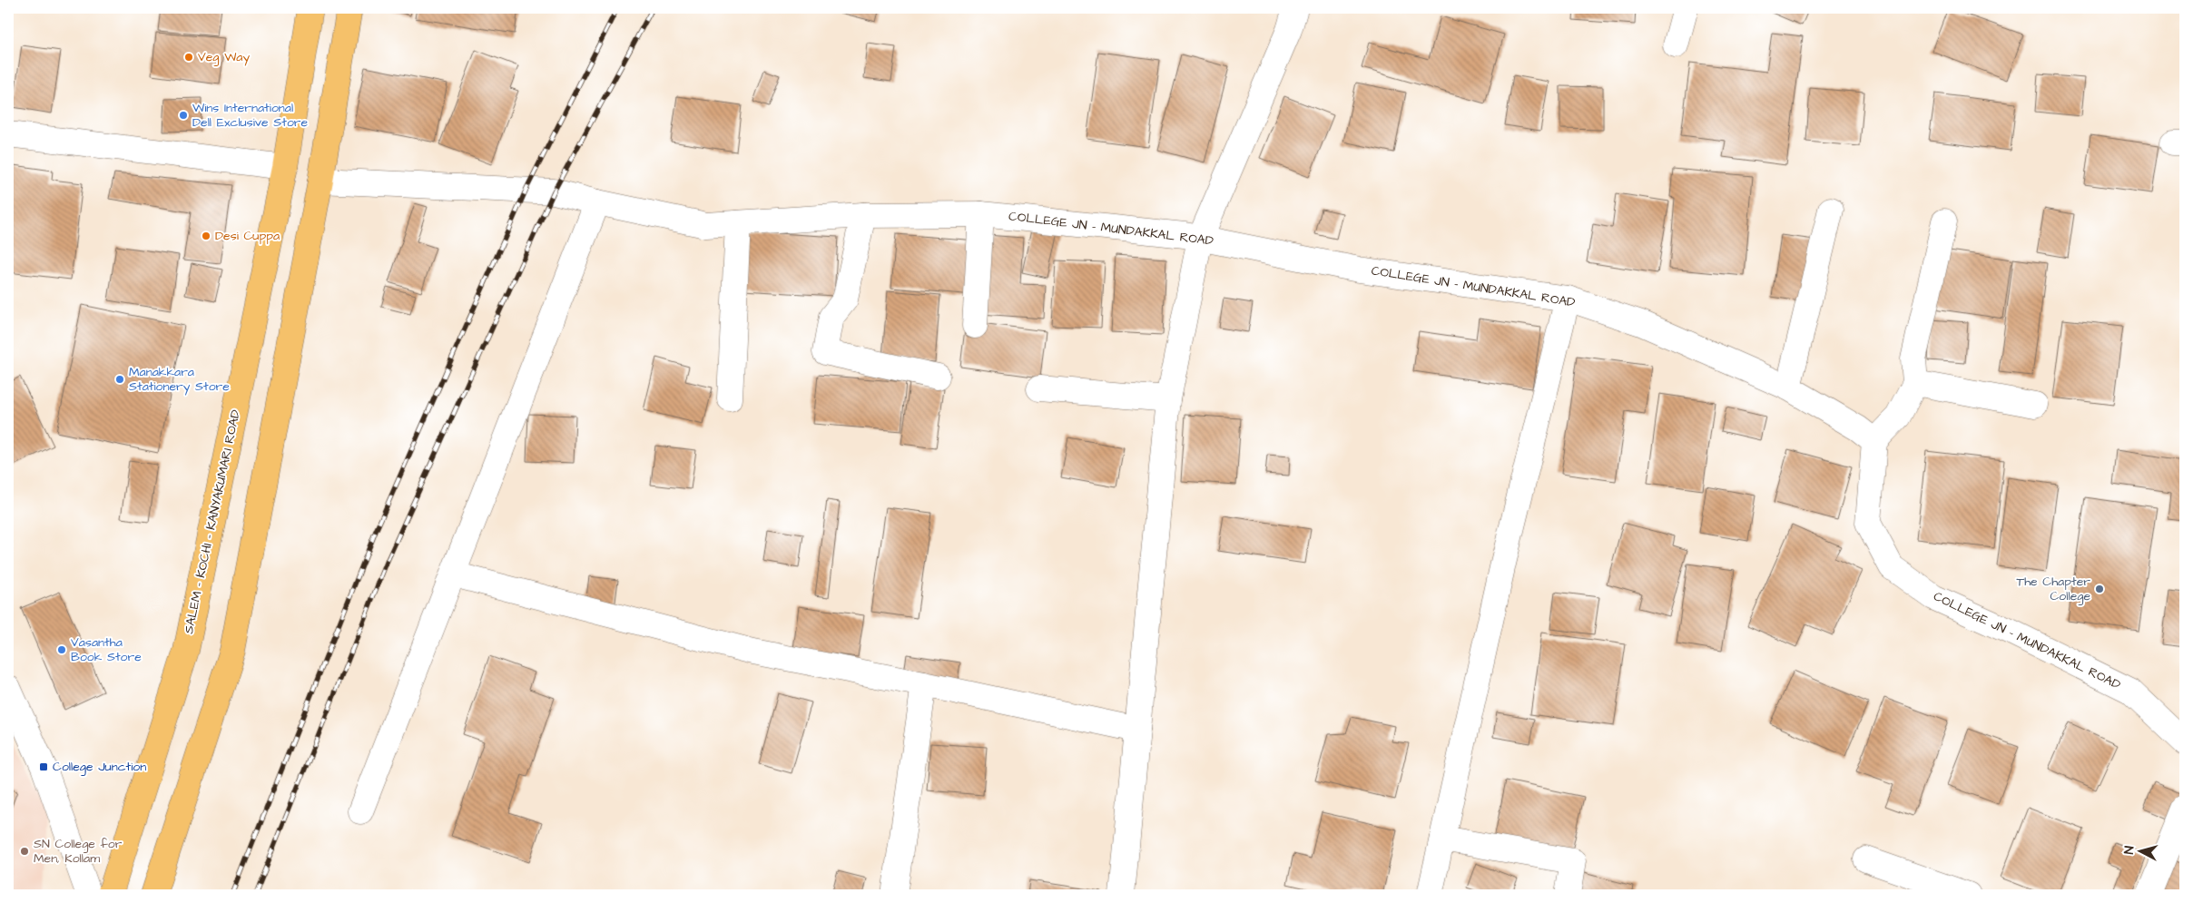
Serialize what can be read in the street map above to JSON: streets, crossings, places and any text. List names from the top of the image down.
{
  "streets": {
    "main road": ["SALEM - KOCHI - KANYAKUMARI ROAD"],
    "street": ["COLLEGE JN - MUNDAKKAL ROAD"]
  },
  "places": {
    "other": [
      "Veg Way",
      "Wins International Dell Exclusive Store",
      "Desi Cuppa",
      "Manakkara Stationery Store",
      "The Chapter College",
      "Vasantha Book Store",
      "SN College for Men, Kollam"
    ],
    "transit": ["College Junction"]
  },
  "north": "left"
}
